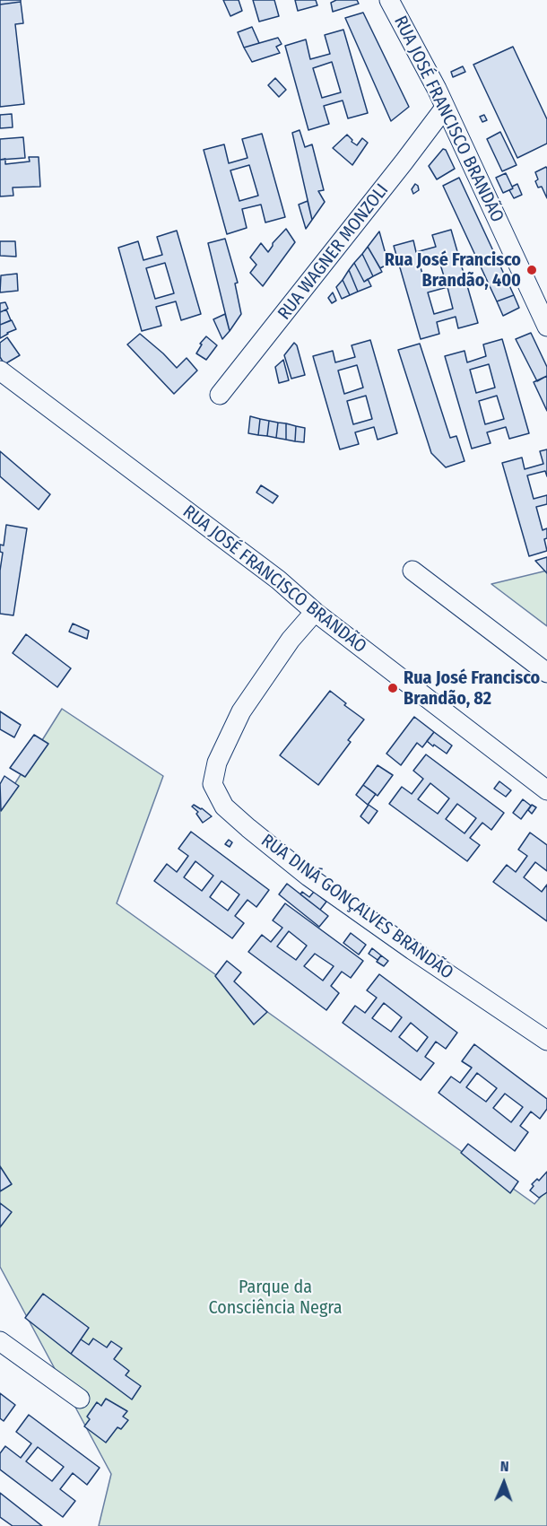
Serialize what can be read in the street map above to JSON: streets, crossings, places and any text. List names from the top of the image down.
{
  "streets": {
    "street": ["RUA JOSÉ FRANCISCO BRANDÃO", "RUA WAGNER MONZOLI", "RUA DINÁ GONÇALVES BRANDÃO"]
  },
  "crossings": [
    ["RUA JOSÉ FRANCISCO BRANDÃO", "RUA WAGNER MONZOLI"],
    ["RUA JOSÉ FRANCISCO BRANDÃO", "RUA DINÁ GONÇALVES BRANDÃO"]
  ],
  "parks": ["Parque da Consciência Negra"],
  "places": ["Rua José Francisco Brandão, 400", "Rua José Francisco Brandão, 82"],
  "north": "top"
}
